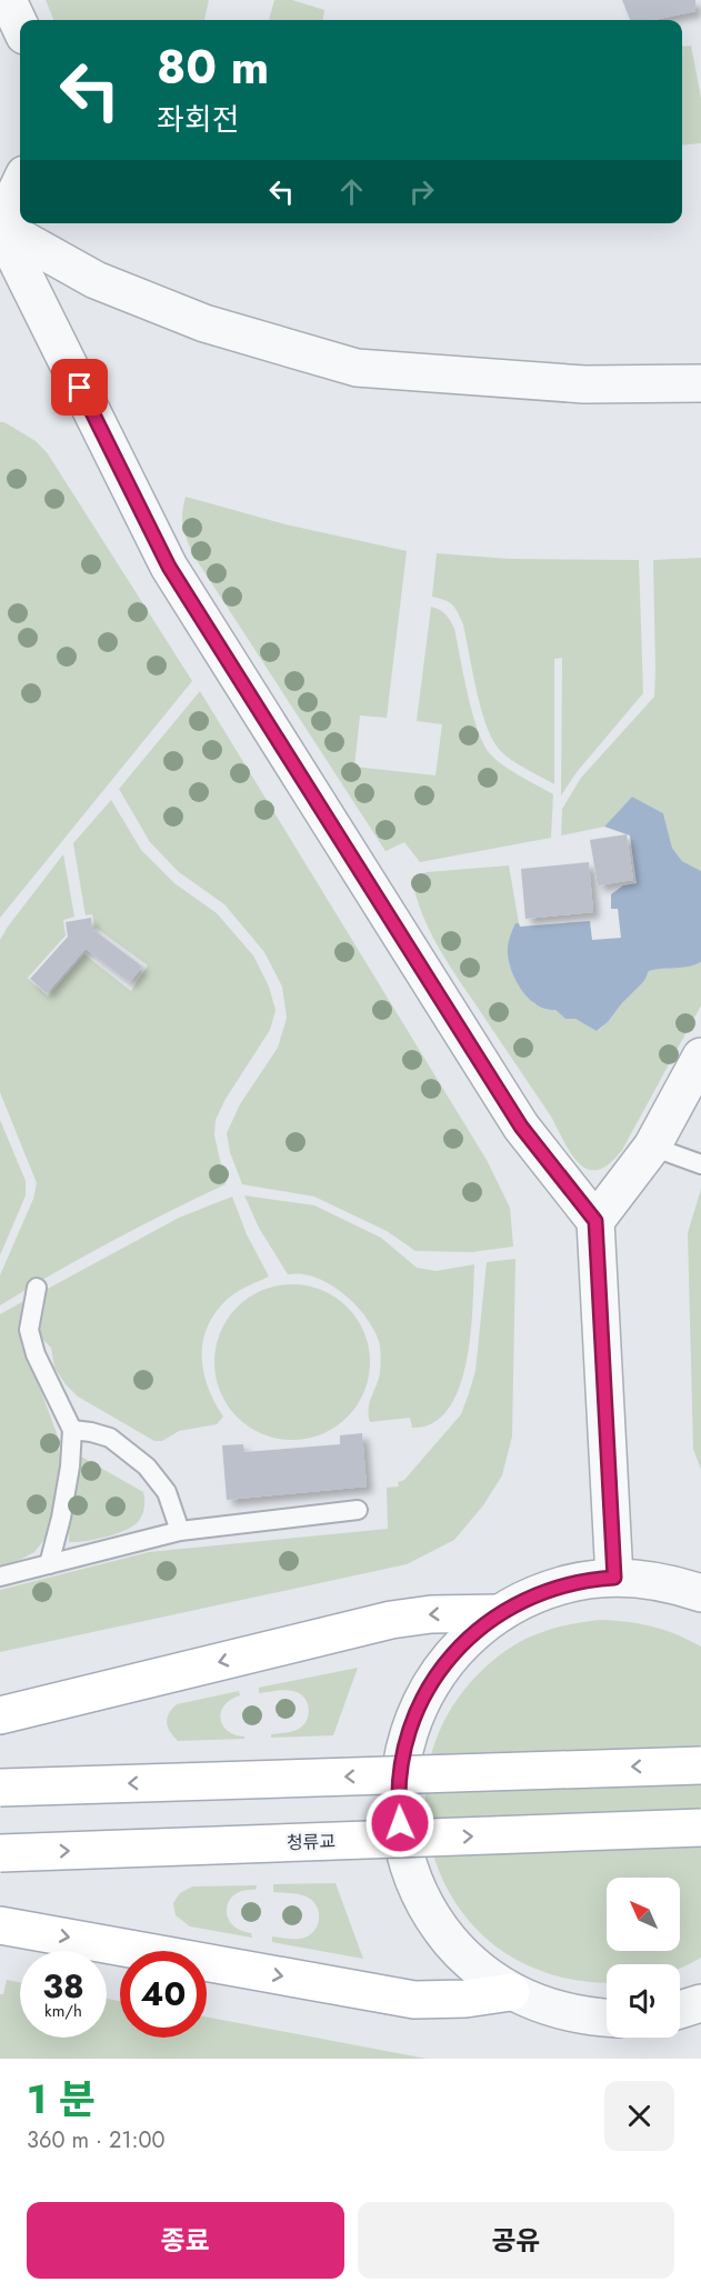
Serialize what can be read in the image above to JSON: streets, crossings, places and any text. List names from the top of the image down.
{
  "streets": {
    "main road": ["청류교"]
  },
  "north": "top left",
  "page": {
    "turn": ["80 m", "좌회전"],
    "speed": "38 km/h",
    "limit": "40",
    "heading": ["1 분", "360 m · 21:00"],
    "buttons": ["종료", "공유"]
  }
}
